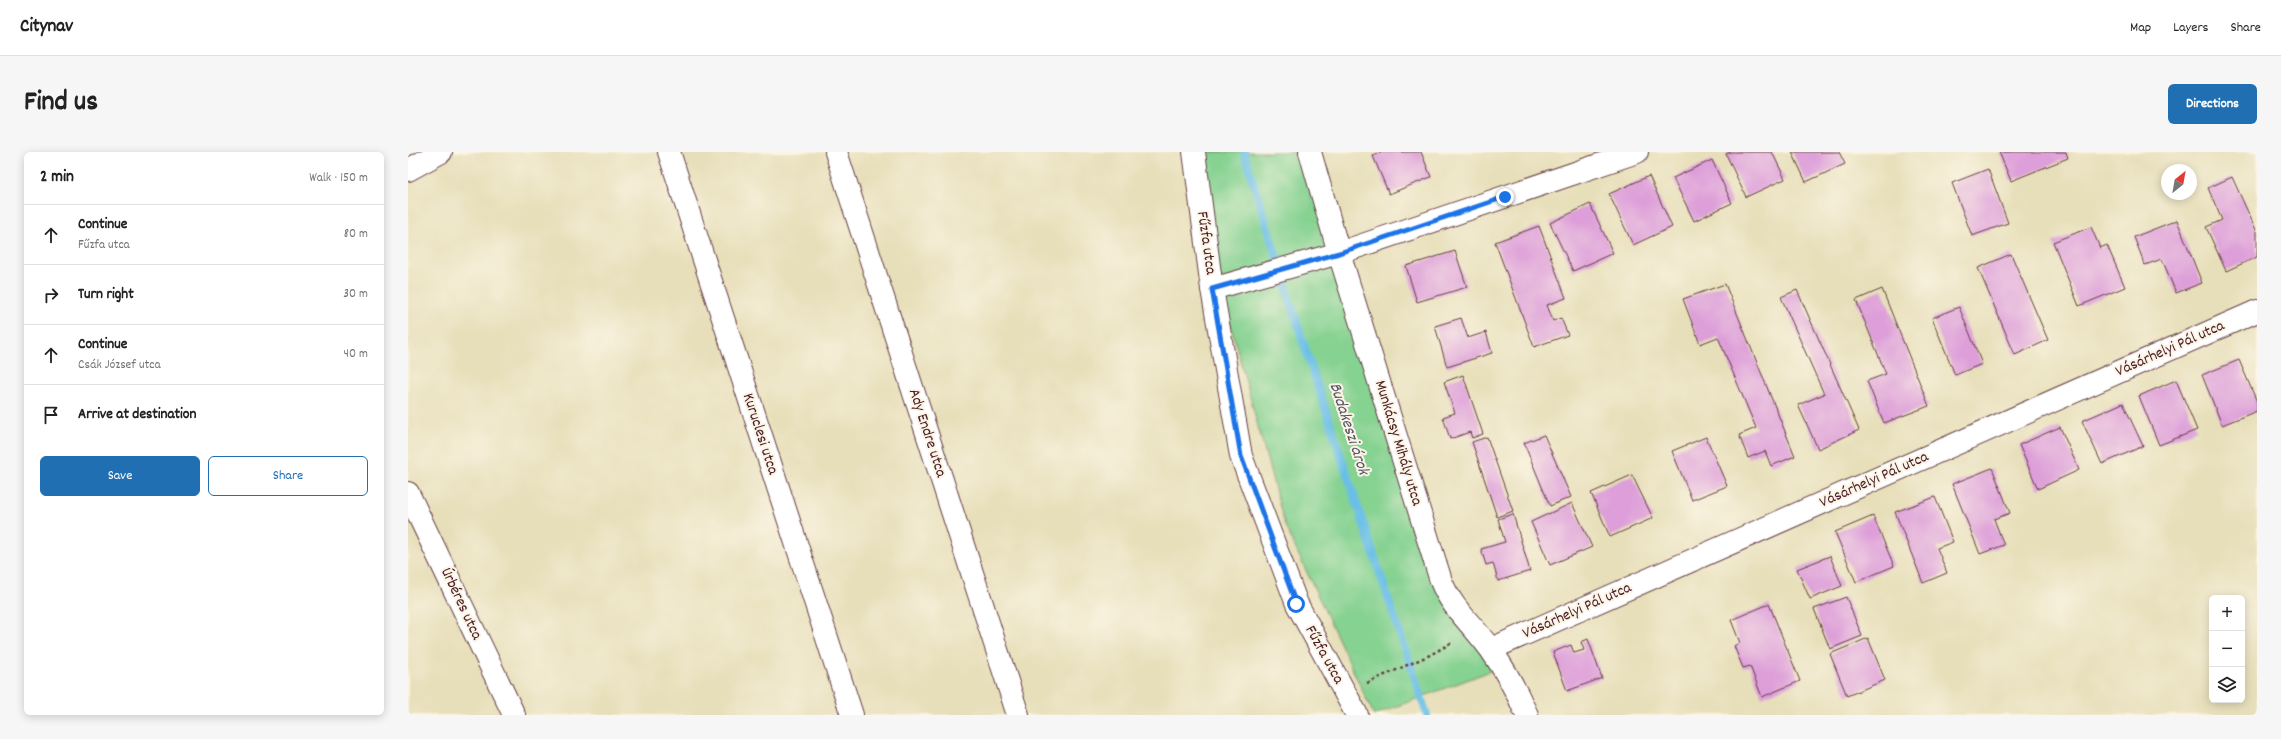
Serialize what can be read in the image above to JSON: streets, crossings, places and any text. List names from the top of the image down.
{
  "streets": {
    "street": [
      "Fűzfa utca",
      "Vásárhelyi Pál utca",
      "Ady Endre utca",
      "Kuruclesi utca",
      "Munkácsy Mihály utca",
      "Úrbéres utca"
    ]
  },
  "crossings": [
    ["Vásárhelyi Pál utca", "Munkácsy Mihály utca"]
  ],
  "water": ["Budakeszi árok"],
  "north": "top right",
  "page": {
    "header": "Citynav",
    "nav": ["Map", "Layers", "Share"],
    "title": "Find us",
    "buttons": [
      "Directions",
      ["Save", "Share"]
    ],
    "heading": ["2 min", "Walk · 150 m"],
    "list": [
      ["Continue", "Fűzfa utca", "80 m"],
      ["Turn right", "30 m"],
      ["Continue", "Csák József utca", "40 m"],
      "Arrive at destination"
    ],
    "map_buttons": ["+", "−"]
  }
}
